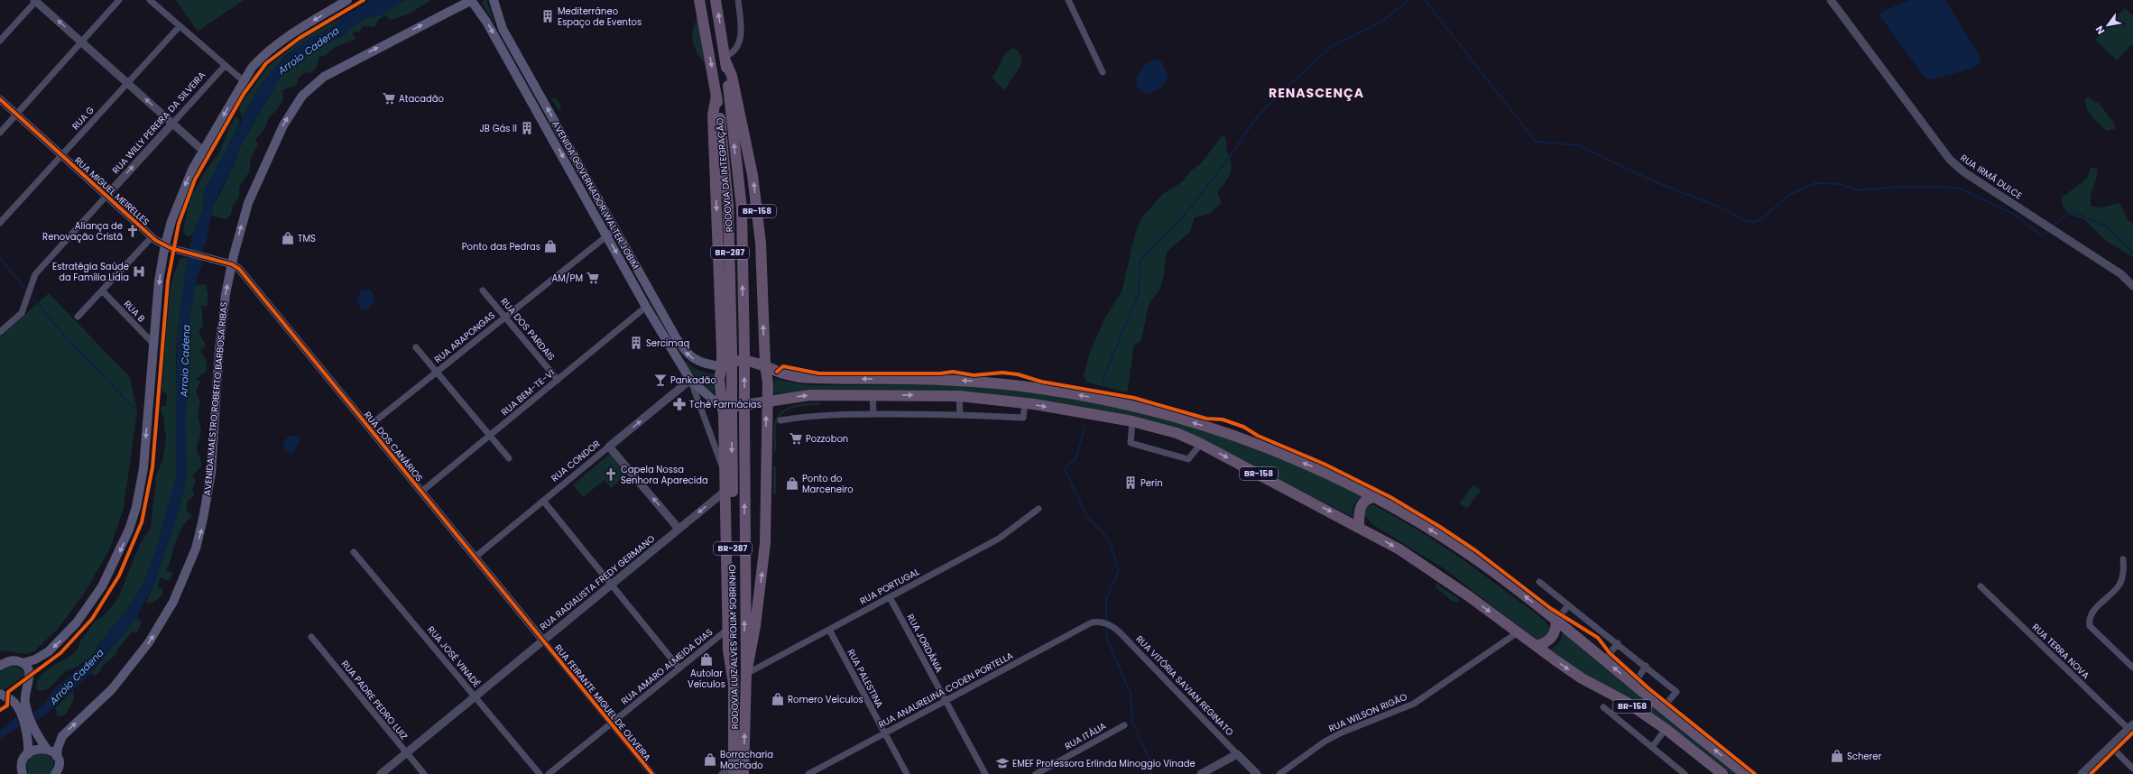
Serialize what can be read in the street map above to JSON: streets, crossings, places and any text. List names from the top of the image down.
{
  "streets": {
    "highway": [
      "RODOVIA DA INTEGRAÇÃO",
      "BR-158",
      "BR-287",
      "RODOVIA LUIZ ALVES ROLIM SOBRINHO"
    ],
    "main road": ["AVENIDA GOVERNADOR WALTER JOBIM", "AVENIDA MAESTRO ROBERTO BARBOSA RIBAS"],
    "street": [
      "RUA G",
      "RUA WILLY PEREIRA DA SILVEIRA",
      "RUA IRMÃ DULCE",
      "RUA MIGUEL MEIRELLES",
      "RUA B",
      "RUA DOS PARDAIS",
      "RUA ARAPONGAS",
      "RUA BEM-TE-VI",
      "RUA DOS CANÁRIOS",
      "RUA CONDOR",
      "RUA RADIALISTA FREDY GERMANO",
      "RUA PORTUGAL",
      "RUA JORDÂNIA",
      "RUA TERRA NOVA",
      "RUA JOSÉ VINADÉ",
      "RUA AMARO ALMEIDA DIAS",
      "RUA PALESTINA",
      "RUA VITÓRIA SAVIAN REGINATO",
      "RUA ANAURELINA CODEN PORTELLA",
      "RUA PADRE PEDRO LUIZ",
      "RUA FEIRANTE MIGUEL DE OLIVEIRA",
      "RUA WILSON RIGÃO",
      "RUA ITÁLIA"
    ]
  },
  "crossings": [
    ["RUA G", "RUA MIGUEL MEIRELLES"],
    ["RUA WILLY PEREIRA DA SILVEIRA", "RUA MIGUEL MEIRELLES"],
    ["RODOVIA DA INTEGRAÇÃO", "BR-158"],
    ["RODOVIA DA INTEGRAÇÃO", "RODOVIA LUIZ ALVES ROLIM SOBRINHO"],
    ["RUA MIGUEL MEIRELLES", "AVENIDA MAESTRO ROBERTO BARBOSA RIBAS"],
    ["RUA MIGUEL MEIRELLES", "RUA DOS CANÁRIOS"],
    ["AVENIDA GOVERNADOR WALTER JOBIM", "BR-158"],
    ["AVENIDA GOVERNADOR WALTER JOBIM", "BR-287"],
    ["AVENIDA GOVERNADOR WALTER JOBIM", "RUA ARAPONGAS"],
    ["AVENIDA GOVERNADOR WALTER JOBIM", "RUA BEM-TE-VI"],
    ["AVENIDA GOVERNADOR WALTER JOBIM", "AVENIDA MAESTRO ROBERTO BARBOSA RIBAS"],
    ["AVENIDA GOVERNADOR WALTER JOBIM", "RUA CONDOR"],
    ["BR-158", "BR-287"],
    ["BR-158", "RUA WILSON RIGÃO"],
    ["BR-287", "RUA RADIALISTA FREDY GERMANO"],
    ["BR-287", "RUA PORTUGAL"],
    ["BR-287", "RODOVIA LUIZ ALVES ROLIM SOBRINHO"],
    ["BR-287", "RUA AMARO ALMEIDA DIAS"],
    ["RUA DOS PARDAIS", "RUA ARAPONGAS"],
    ["RUA DOS PARDAIS", "RUA BEM-TE-VI"],
    ["RUA ARAPONGAS", "RUA DOS CANÁRIOS"],
    ["RUA BEM-TE-VI", "RUA DOS CANÁRIOS"],
    ["AVENIDA MAESTRO ROBERTO BARBOSA RIBAS", "RUA DOS CANÁRIOS"],
    ["RUA DOS CANÁRIOS", "RUA CONDOR"],
    ["RUA DOS CANÁRIOS", "RUA RADIALISTA FREDY GERMANO"],
    ["RUA DOS CANÁRIOS", "RUA FEIRANTE MIGUEL DE OLIVEIRA"],
    ["RUA RADIALISTA FREDY GERMANO", "RUA JOSÉ VINADÉ"],
    ["RUA RADIALISTA FREDY GERMANO", "RUA PADRE PEDRO LUIZ"],
    ["RUA RADIALISTA FREDY GERMANO", "RUA FEIRANTE MIGUEL DE OLIVEIRA"],
    ["RUA PORTUGAL", "RUA JORDÂNIA"],
    ["RUA PORTUGAL", "RODOVIA LUIZ ALVES ROLIM SOBRINHO"],
    ["RUA PORTUGAL", "RUA PALESTINA"],
    ["RUA JORDÂNIA", "RUA ANAURELINA CODEN PORTELLA"],
    ["RUA AMARO ALMEIDA DIAS", "RUA FEIRANTE MIGUEL DE OLIVEIRA"],
    ["RUA PALESTINA", "RUA ANAURELINA CODEN PORTELLA"],
    ["RUA VITÓRIA SAVIAN REGINATO", "RUA ANAURELINA CODEN PORTELLA"]
  ],
  "one_way": ["RUA CONDOR"],
  "districts": ["RENASCENÇA"],
  "water": ["Arroio Cadena"],
  "places": {
    "building": [
      "Mediterrâneo Espaço de Eventos",
      "JB Gás II",
      "Sercimaq",
      "Perin"
    ],
    "supermarket": ["Atacadão", "AM/PM", "Pozzobon"],
    "church": ["Aliança de Renovação Cristã", "Capela Nossa Senhora Aparecida"],
    "shop": [
      "TMS",
      "Ponto das Pedras",
      "Ponto do Marceneiro",
      "Autolar Veículos",
      "Romero Veículos",
      "Scherer",
      "Borracharia Machado"
    ],
    "hospital": ["Estratégia Saúde da Família Lídia"],
    "bar": ["Pankadão"],
    "pharmacy": ["Tchê Farmácias"],
    "school or university": ["EMEF Professora Erlinda Minoggio Vinade"]
  },
  "north": "bottom left"
}
